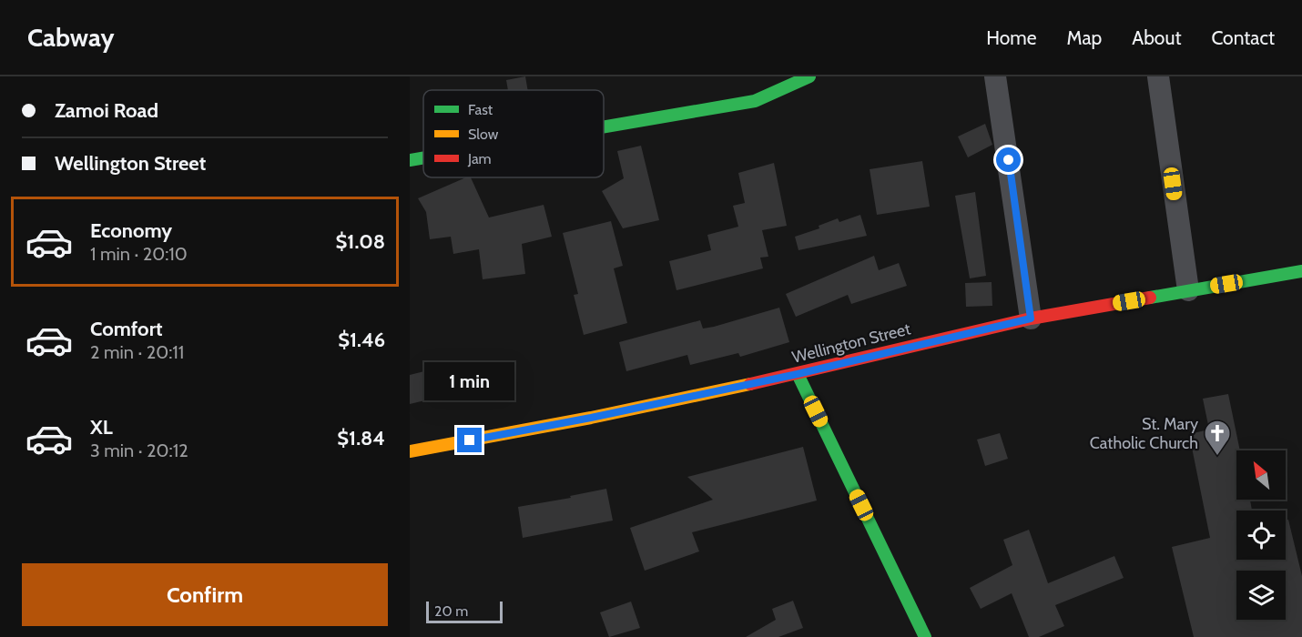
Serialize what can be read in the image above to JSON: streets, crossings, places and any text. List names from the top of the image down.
{
  "streets": {
    "main road": ["Wellington Street"]
  },
  "places": {
    "church": ["St. Mary Catholic Church"]
  },
  "legend": ["Fast", "Slow", "Jam"],
  "scale_bar": "20 m",
  "north": "top left",
  "page": {
    "header": "Cabway",
    "nav": [
      "Home",
      "Map",
      "About",
      "Contact"
    ],
    "banner": ["Zamoi Road", "Wellington Street"],
    "list": [
      {
        "name": "Economy",
        "note": "1 min · 20:10",
        "value": "$1.08"
      },
      {
        "name": "Comfort",
        "note": "2 min · 20:11",
        "value": "$1.46"
      },
      {
        "name": "XL",
        "note": "3 min · 20:12",
        "value": "$1.84"
      }
    ],
    "bubble": "1 min",
    "buttons": "Confirm",
    "scale": "20 m"
  }
}
